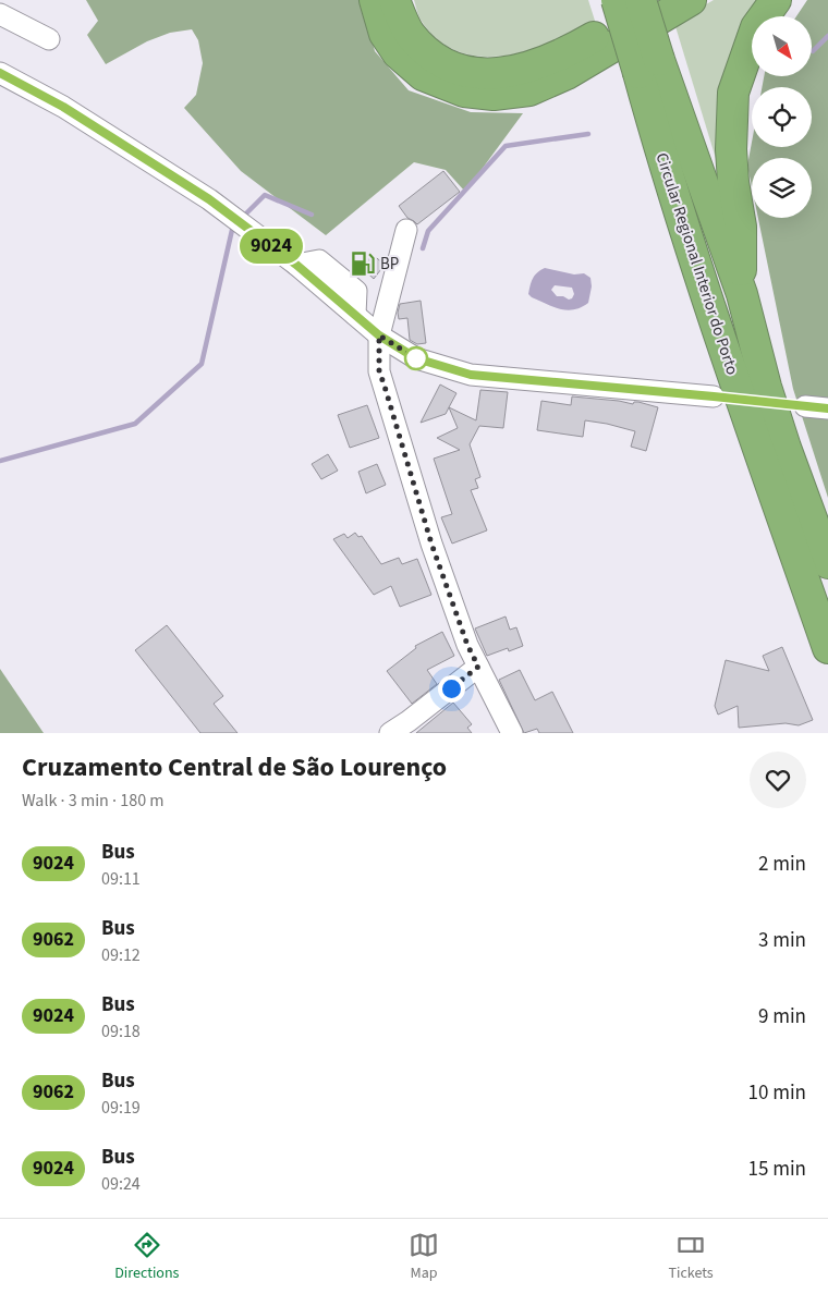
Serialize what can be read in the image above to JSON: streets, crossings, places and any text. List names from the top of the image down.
{
  "streets": {
    "highway": ["Circular Regional Interior do Porto"]
  },
  "places": {
    "fuel station": ["BP"]
  },
  "lines": ["bus line 9024"],
  "north": "bottom right",
  "page": {
    "on_map": "9024",
    "heading": ["Cruzamento Central de São Lourenço", "Walk · 3 min · 180 m"],
    "list": [
      {
        "mark": "9024",
        "name": "Bus",
        "note": "09:11",
        "value": "2 min"
      },
      {
        "mark": "9062",
        "name": "Bus",
        "note": "09:12",
        "value": "3 min"
      },
      {
        "mark": "9024",
        "name": "Bus",
        "note": "09:18",
        "value": "9 min"
      },
      {
        "mark": "9062",
        "name": "Bus",
        "note": "09:19",
        "value": "10 min"
      },
      {
        "mark": "9024",
        "name": "Bus",
        "note": "09:24",
        "value": "15 min"
      }
    ],
    "tabs": ["Directions", "Map", "Tickets"]
  }
}
